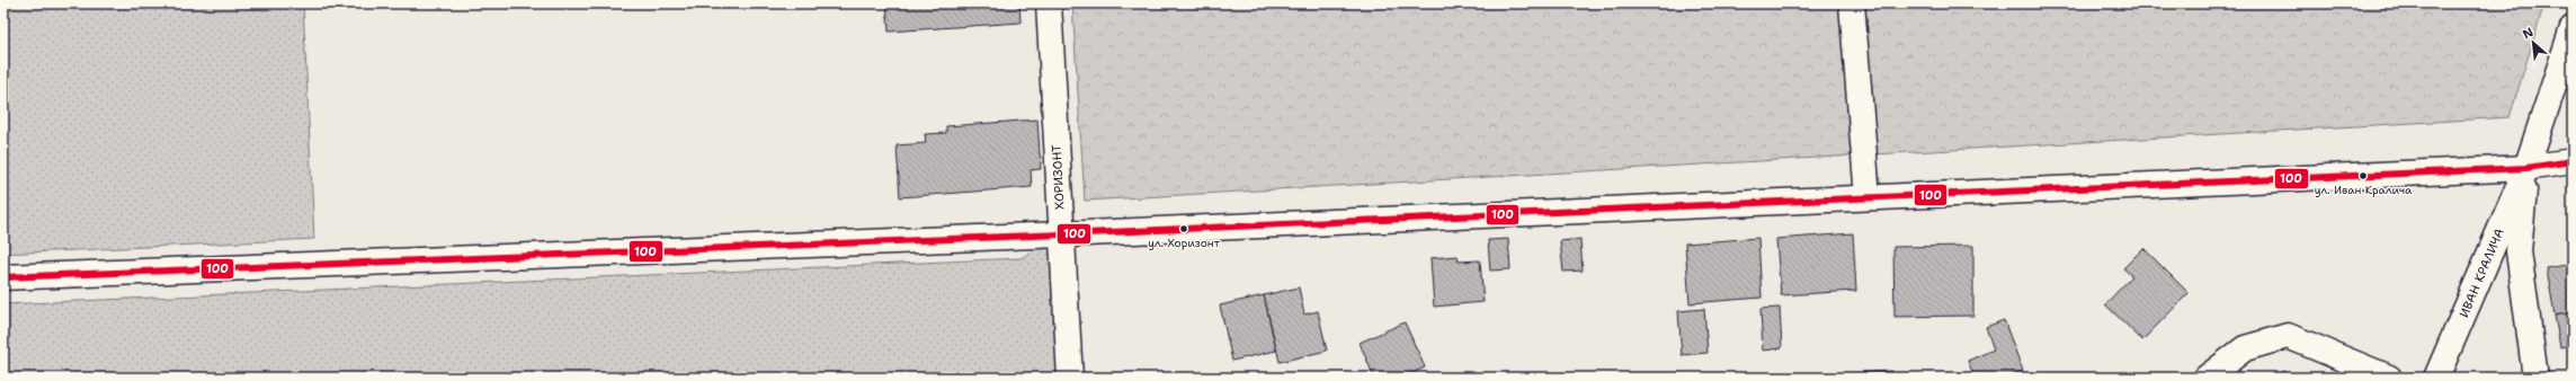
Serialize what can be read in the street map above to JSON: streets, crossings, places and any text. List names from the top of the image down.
{
  "streets": {
    "street": ["ХОРИЗОНТ", "ИВАН КРАЛИЧА"]
  },
  "places": ["ул. Иван Кралича", "ул. Хоризонт"],
  "lines": ["transit line 100"],
  "north": "top left"
}
